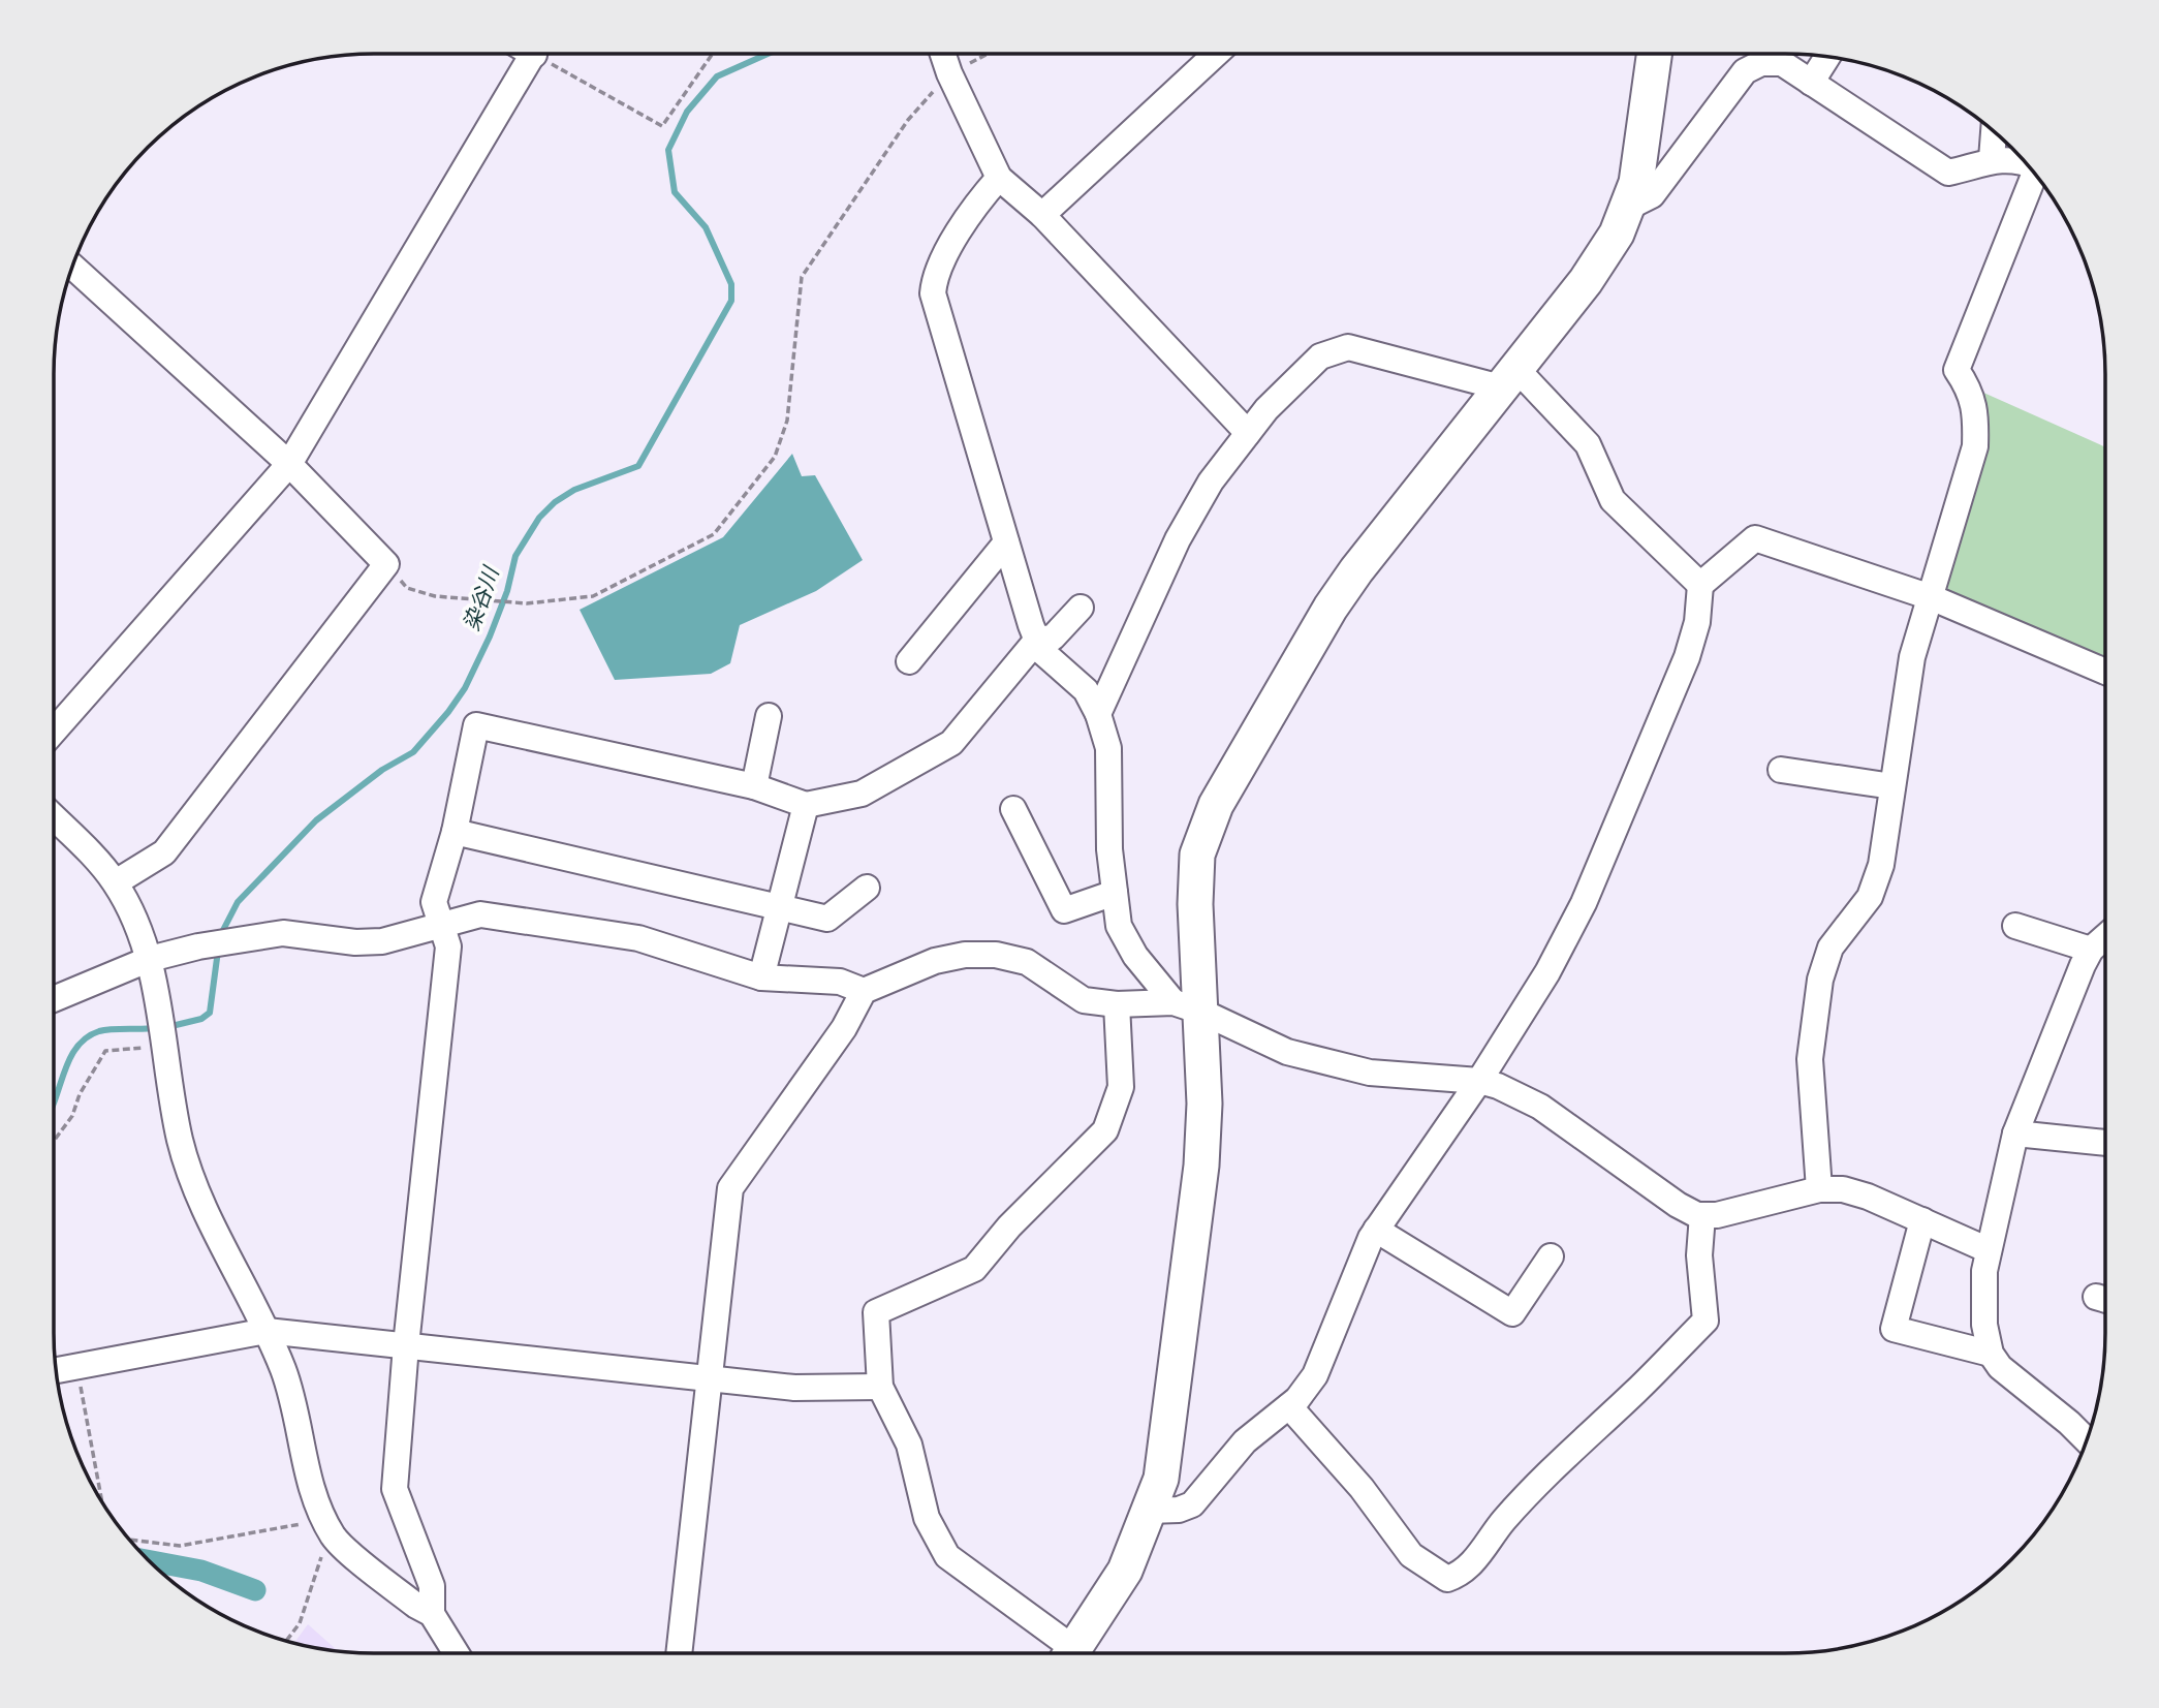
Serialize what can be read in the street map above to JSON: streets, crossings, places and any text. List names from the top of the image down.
{
  "water": ["染谷川"]
}
